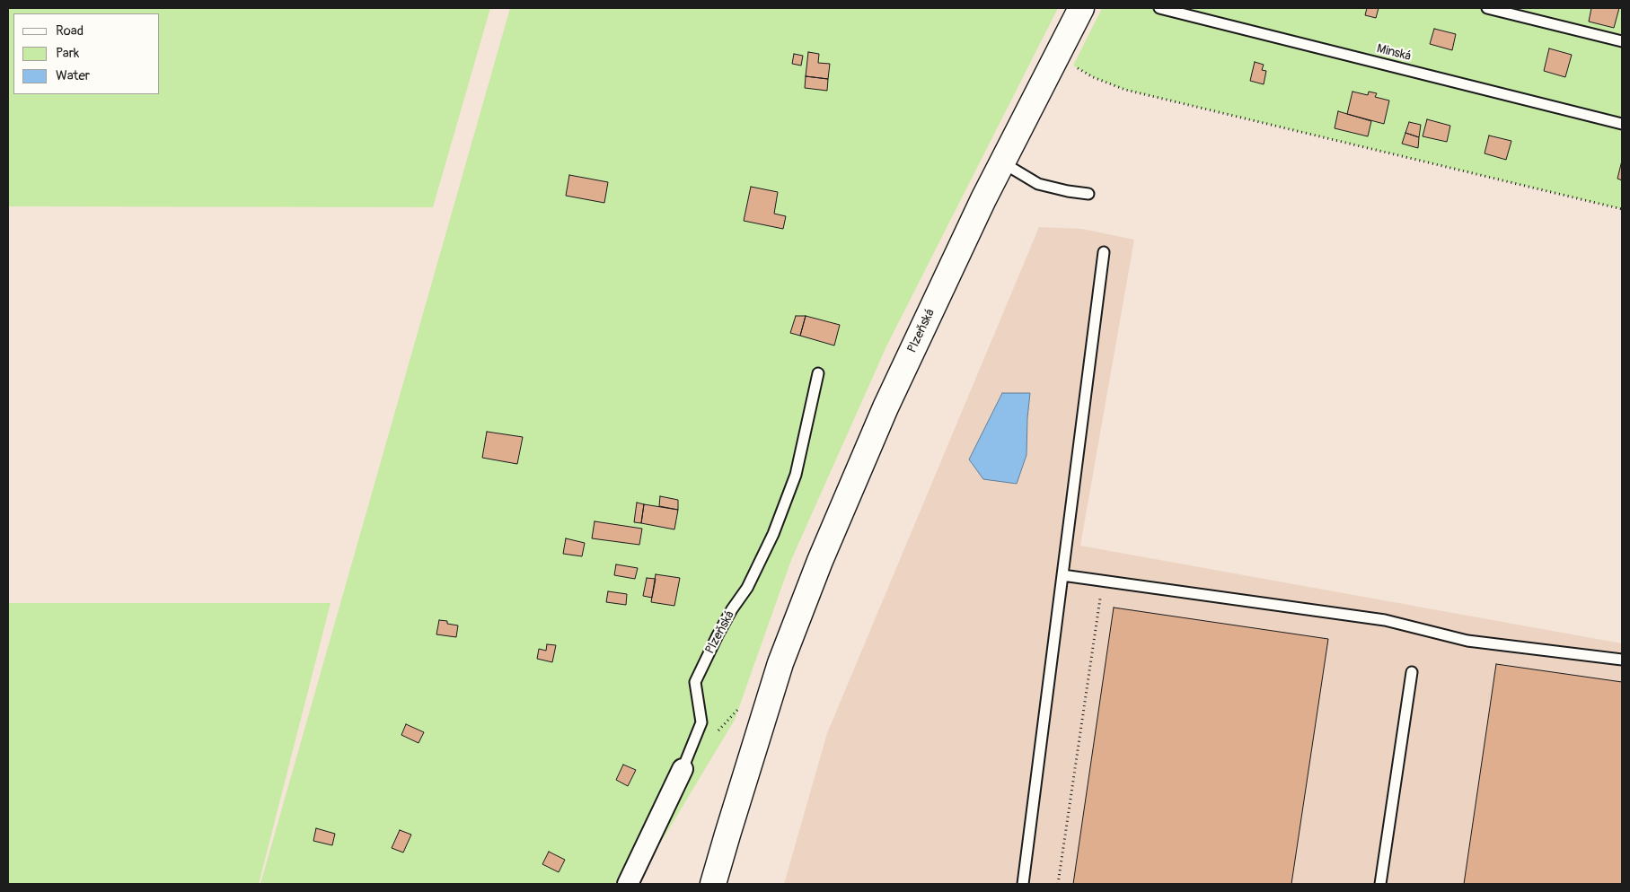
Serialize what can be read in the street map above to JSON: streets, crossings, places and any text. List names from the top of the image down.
{
  "streets": {
    "main road": ["Plzeňská"],
    "lane": ["Minská"]
  },
  "legend": ["Road", "Park", "Water"]
}
